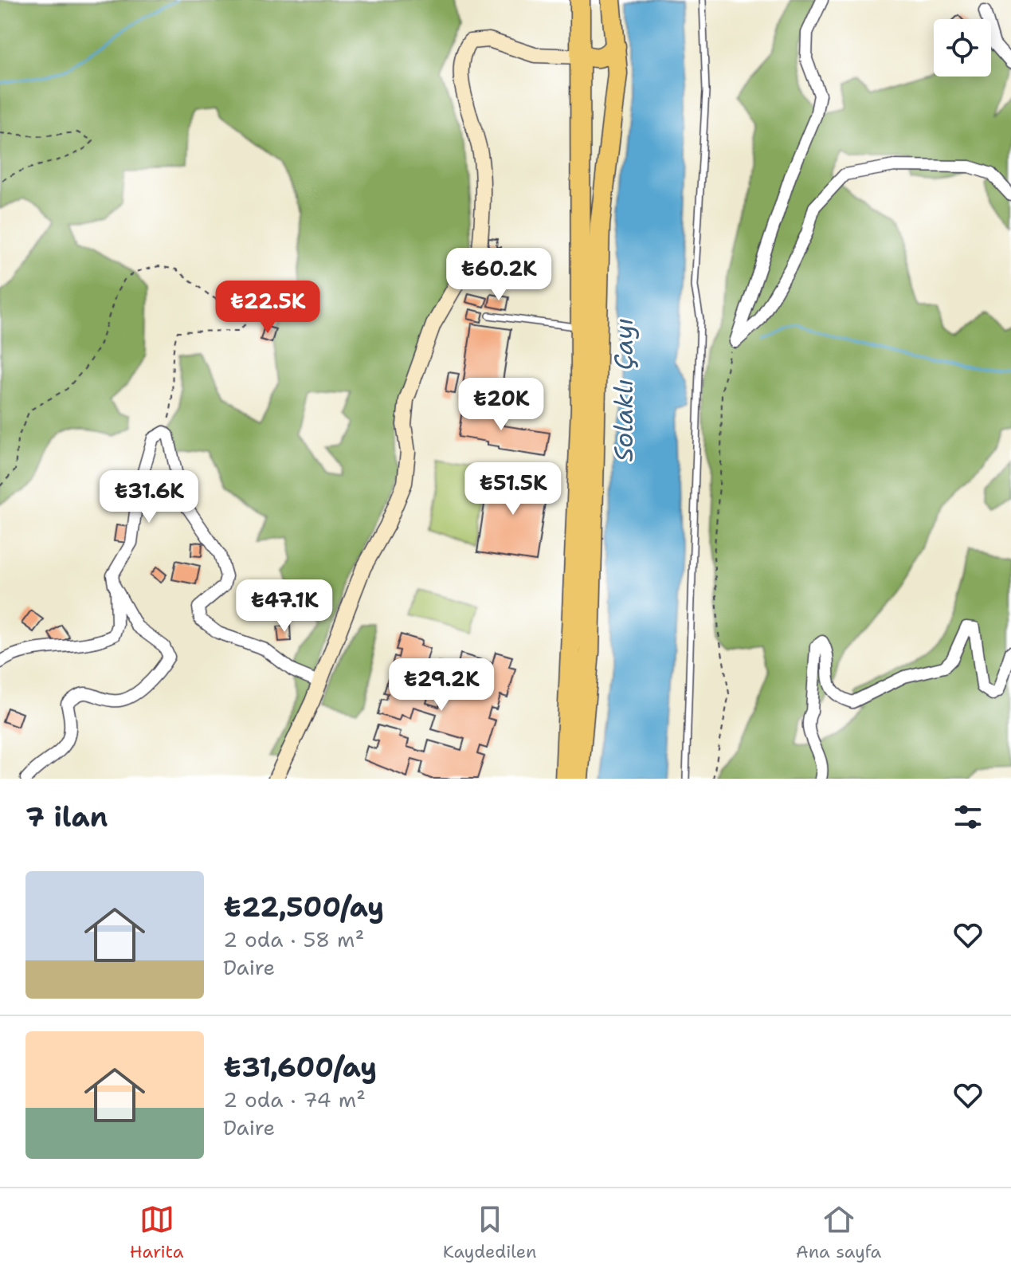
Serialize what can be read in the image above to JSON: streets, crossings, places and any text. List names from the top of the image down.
{
  "water": ["Solaklı Çayı"],
  "page": {
    "price": [
      "₺60.2K",
      "₺22.5K",
      "₺20K",
      "₺51.5K",
      "₺31.6K",
      "₺47.1K",
      "₺29.2K"
    ],
    "heading": "7 ilan",
    "list": [
      {
        "name": "₺22,500/ay",
        "note": "2 oda · 58 m² · Daire"
      },
      {
        "name": "₺31,600/ay",
        "note": "2 oda · 74 m² · Daire"
      }
    ],
    "tabs": ["Harita", "Kaydedilen", "Ana sayfa"]
  }
}
